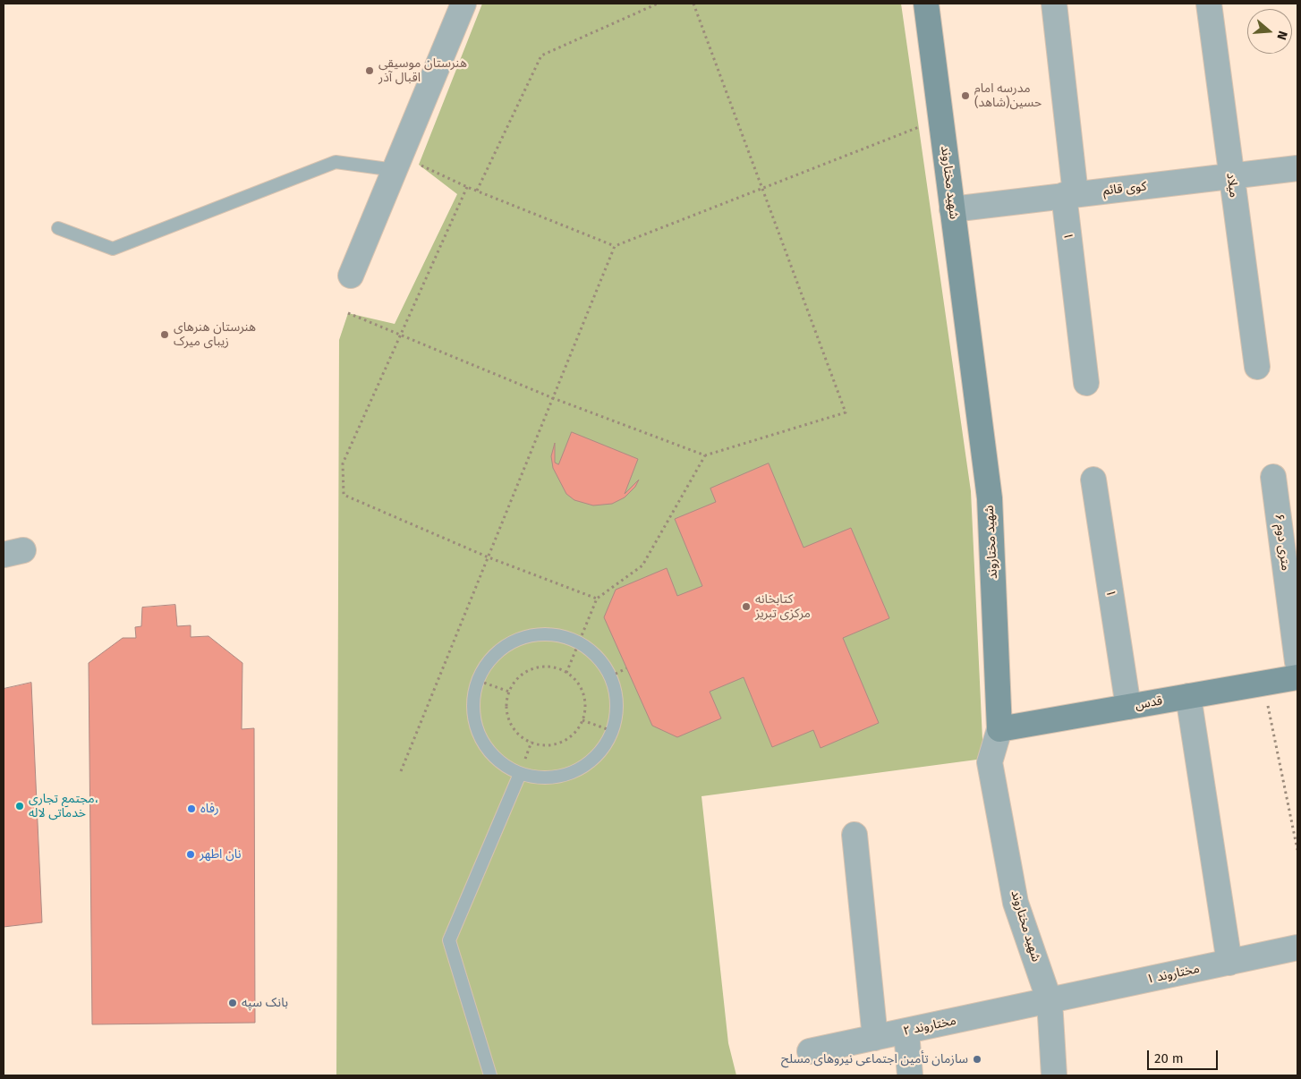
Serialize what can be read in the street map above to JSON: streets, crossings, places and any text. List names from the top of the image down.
{
  "streets": {
    "street": [
      "شهید مختاروند",
      "میلاد",
      "کوی قائم",
      "۱",
      "۶ متری دوم",
      "قدس",
      "مختاروند ۱",
      "مختاروند ۲"
    ]
  },
  "crossings": [
    ["شهید مختاروند", "کوی قائم"],
    ["شهید مختاروند", "قدس"],
    ["شهید مختاروند", "مختاروند ۱"],
    ["شهید مختاروند", "مختاروند ۲"],
    ["میلاد", "کوی قائم"],
    ["کوی قائم", "۱"],
    ["۱", "قدس"],
    ["مختاروند ۱", "مختاروند ۲"]
  ],
  "places": [
    "هنرستان موسیقی اقبال آذر",
    "مدرسه امام حسین(شاهد)",
    "هنرستان هنرهای زیبای میرک",
    "کتابخانه مرکزى تبریز",
    "مجتمع تجاری، خدماتی لاله",
    "رفاه",
    "نان اطهر",
    "بانک سپه",
    "سازمان تأمین اجتماعی نیروهای مسلح"
  ],
  "scale_bar": "20 m",
  "north": "right"
}
